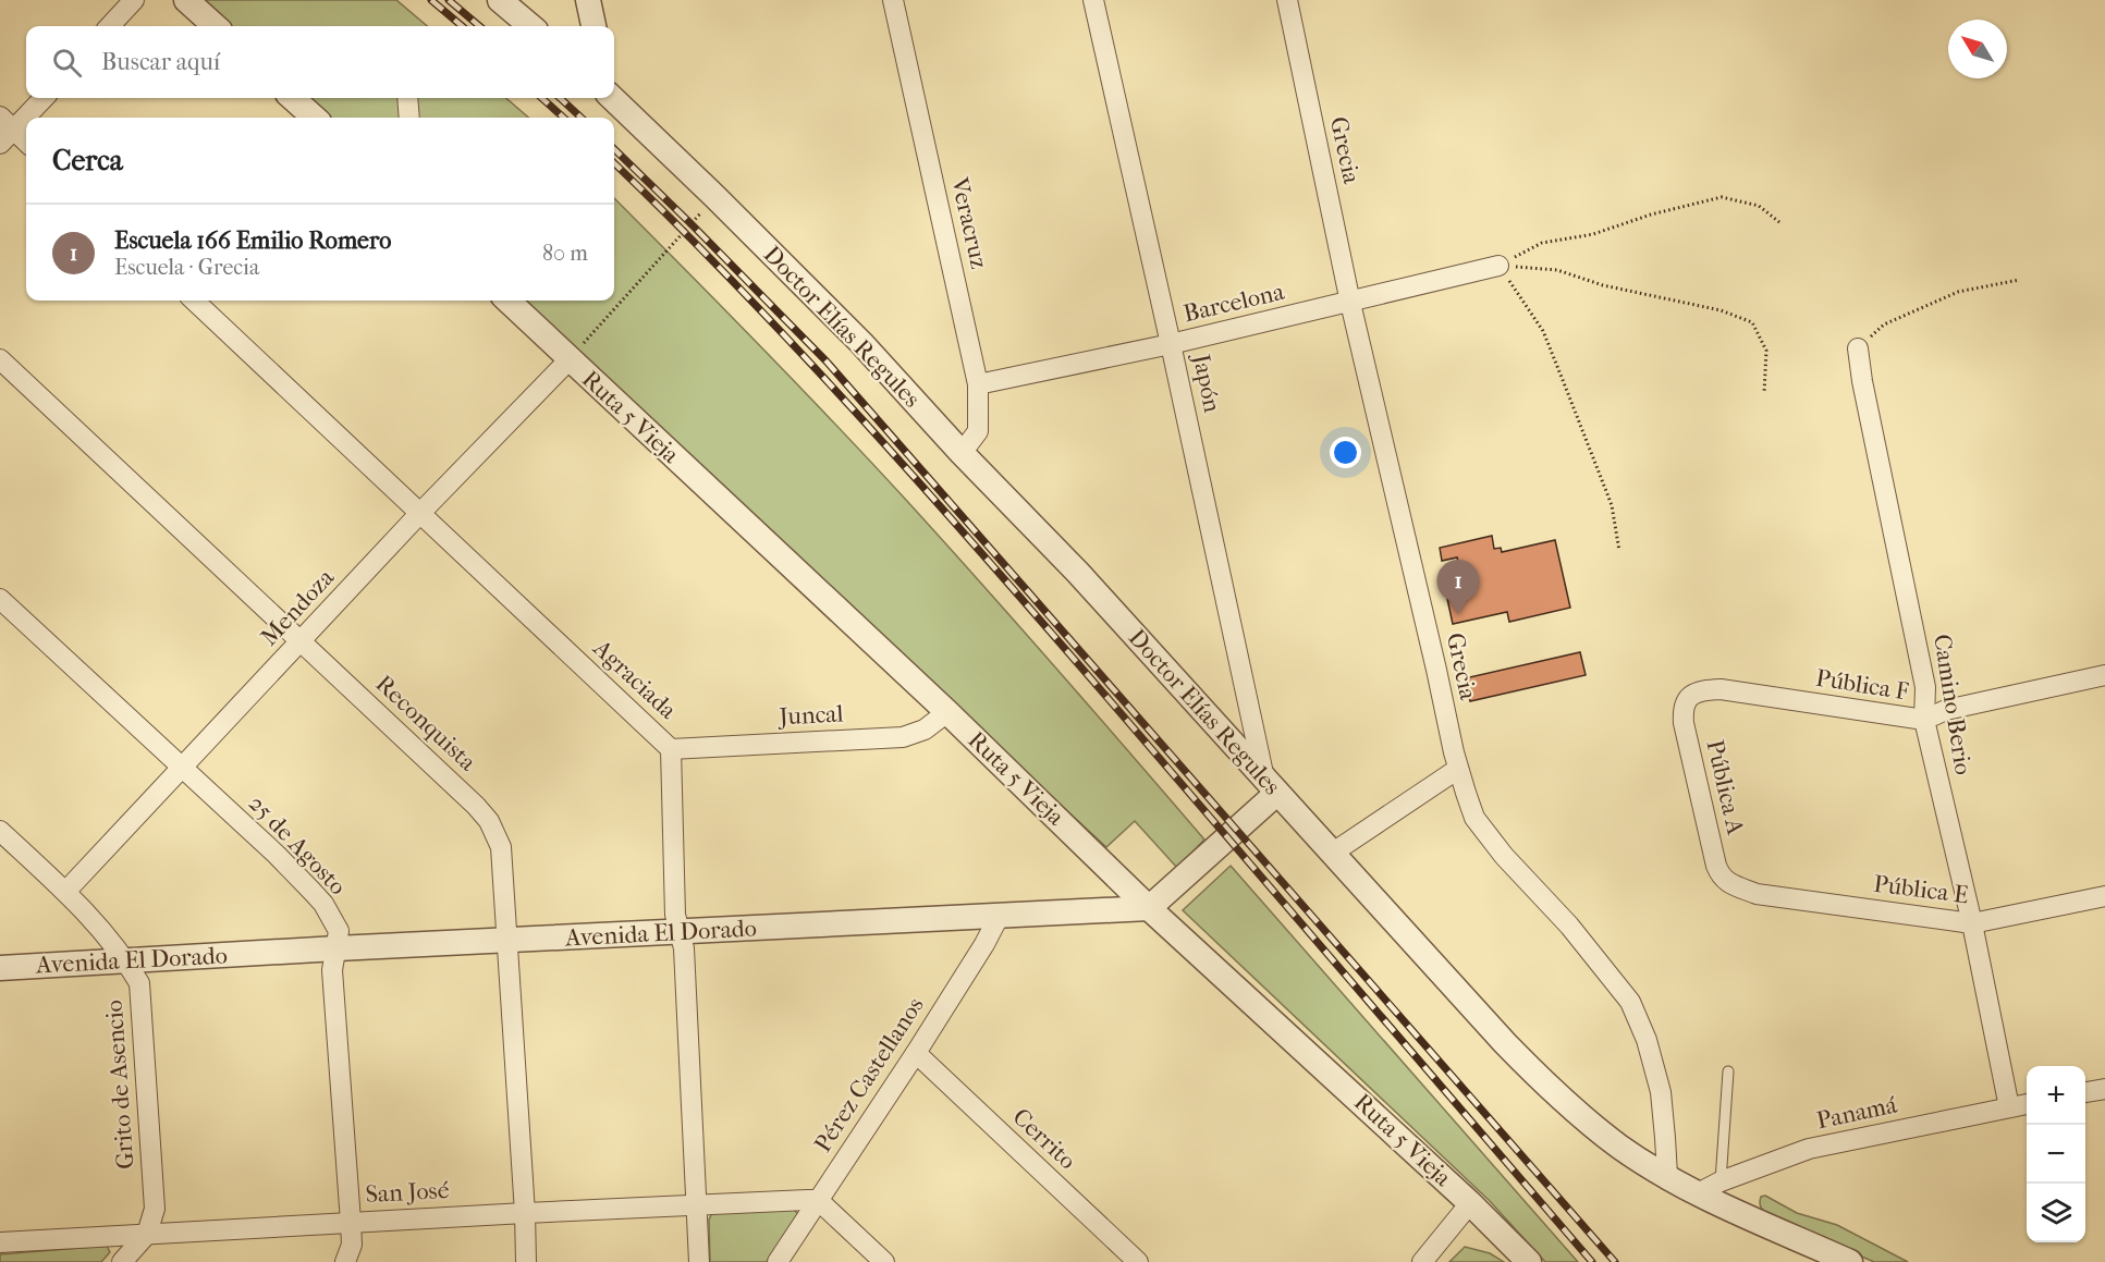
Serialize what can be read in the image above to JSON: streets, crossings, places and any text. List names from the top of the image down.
{
  "streets": {
    "street": [
      "Grecia",
      "Veracruz",
      "Barcelona",
      "Doctor Elías Regules",
      "Japón",
      "Ruta 5 Vieja",
      "Mendoza",
      "Agraciada",
      "Pública F",
      "Camino Berio",
      "Juncal",
      "Reconquista",
      "Pública A",
      "25 de Agosto",
      "Pública E",
      "Avenida El Dorado",
      "Pérez Castellanos",
      "Grito de Asencio",
      "Panamá",
      "Cerrito",
      "San José"
    ]
  },
  "crossings": [
    ["Grecia", "Barcelona"],
    ["Grecia", "Doctor Elías Regules"],
    ["Veracruz", "Barcelona"],
    ["Veracruz", "Doctor Elías Regules"],
    ["Barcelona", "Japón"],
    ["Doctor Elías Regules", "Japón"],
    ["Doctor Elías Regules", "Panamá"],
    ["Ruta 5 Vieja", "Mendoza"],
    ["Ruta 5 Vieja", "Juncal"],
    ["Ruta 5 Vieja", "Avenida El Dorado"],
    ["Mendoza", "Agraciada"],
    ["Mendoza", "Reconquista"],
    ["Mendoza", "25 de Agosto"],
    ["Mendoza", "Grito de Asencio"],
    ["Agraciada", "Juncal"],
    ["Agraciada", "Avenida El Dorado"],
    ["Agraciada", "San José"],
    ["Pública F", "Camino Berio"],
    ["Pública F", "Pública A"],
    ["Camino Berio", "Pública E"],
    ["Camino Berio", "Panamá"],
    ["Reconquista", "Avenida El Dorado"],
    ["Reconquista", "San José"],
    ["Pública A", "Pública E"],
    ["25 de Agosto", "Avenida El Dorado"],
    ["25 de Agosto", "San José"],
    ["Avenida El Dorado", "Pérez Castellanos"],
    ["Avenida El Dorado", "Grito de Asencio"],
    ["Pérez Castellanos", "Cerrito"],
    ["Pérez Castellanos", "San José"],
    ["Grito de Asencio", "San José"]
  ],
  "north": "top left",
  "page": {
    "search": "Buscar aquí",
    "heading": "Cerca",
    "list": [
      {
        "mark": "1",
        "name": "Escuela 166 Emilio Romero",
        "note": "Escuela · Grecia",
        "value": "80 m"
      }
    ],
    "pins": "1",
    "map_buttons": ["+", "−"]
  }
}
